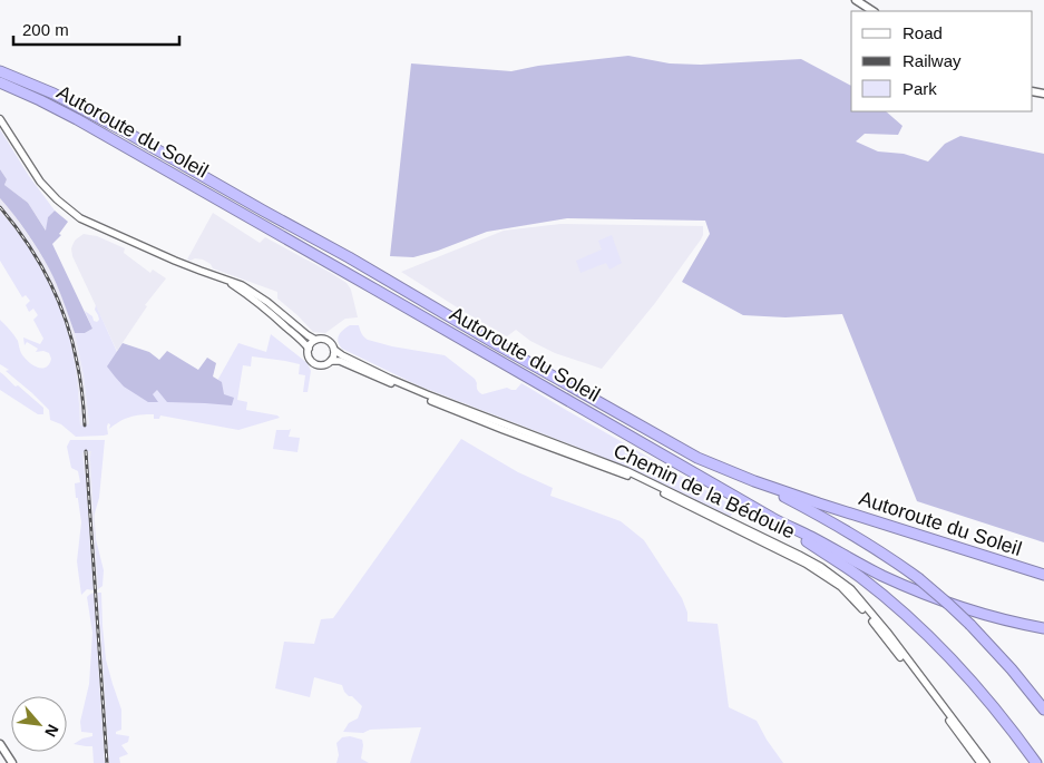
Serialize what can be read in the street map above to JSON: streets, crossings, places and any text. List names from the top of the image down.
{
  "streets": {
    "highway": ["Autoroute du Soleil"],
    "street": ["Chemin de la Bédoule"]
  },
  "legend": ["Road", "Railway", "Park"],
  "scale_bar": "200 m",
  "north": "bottom right"
}
